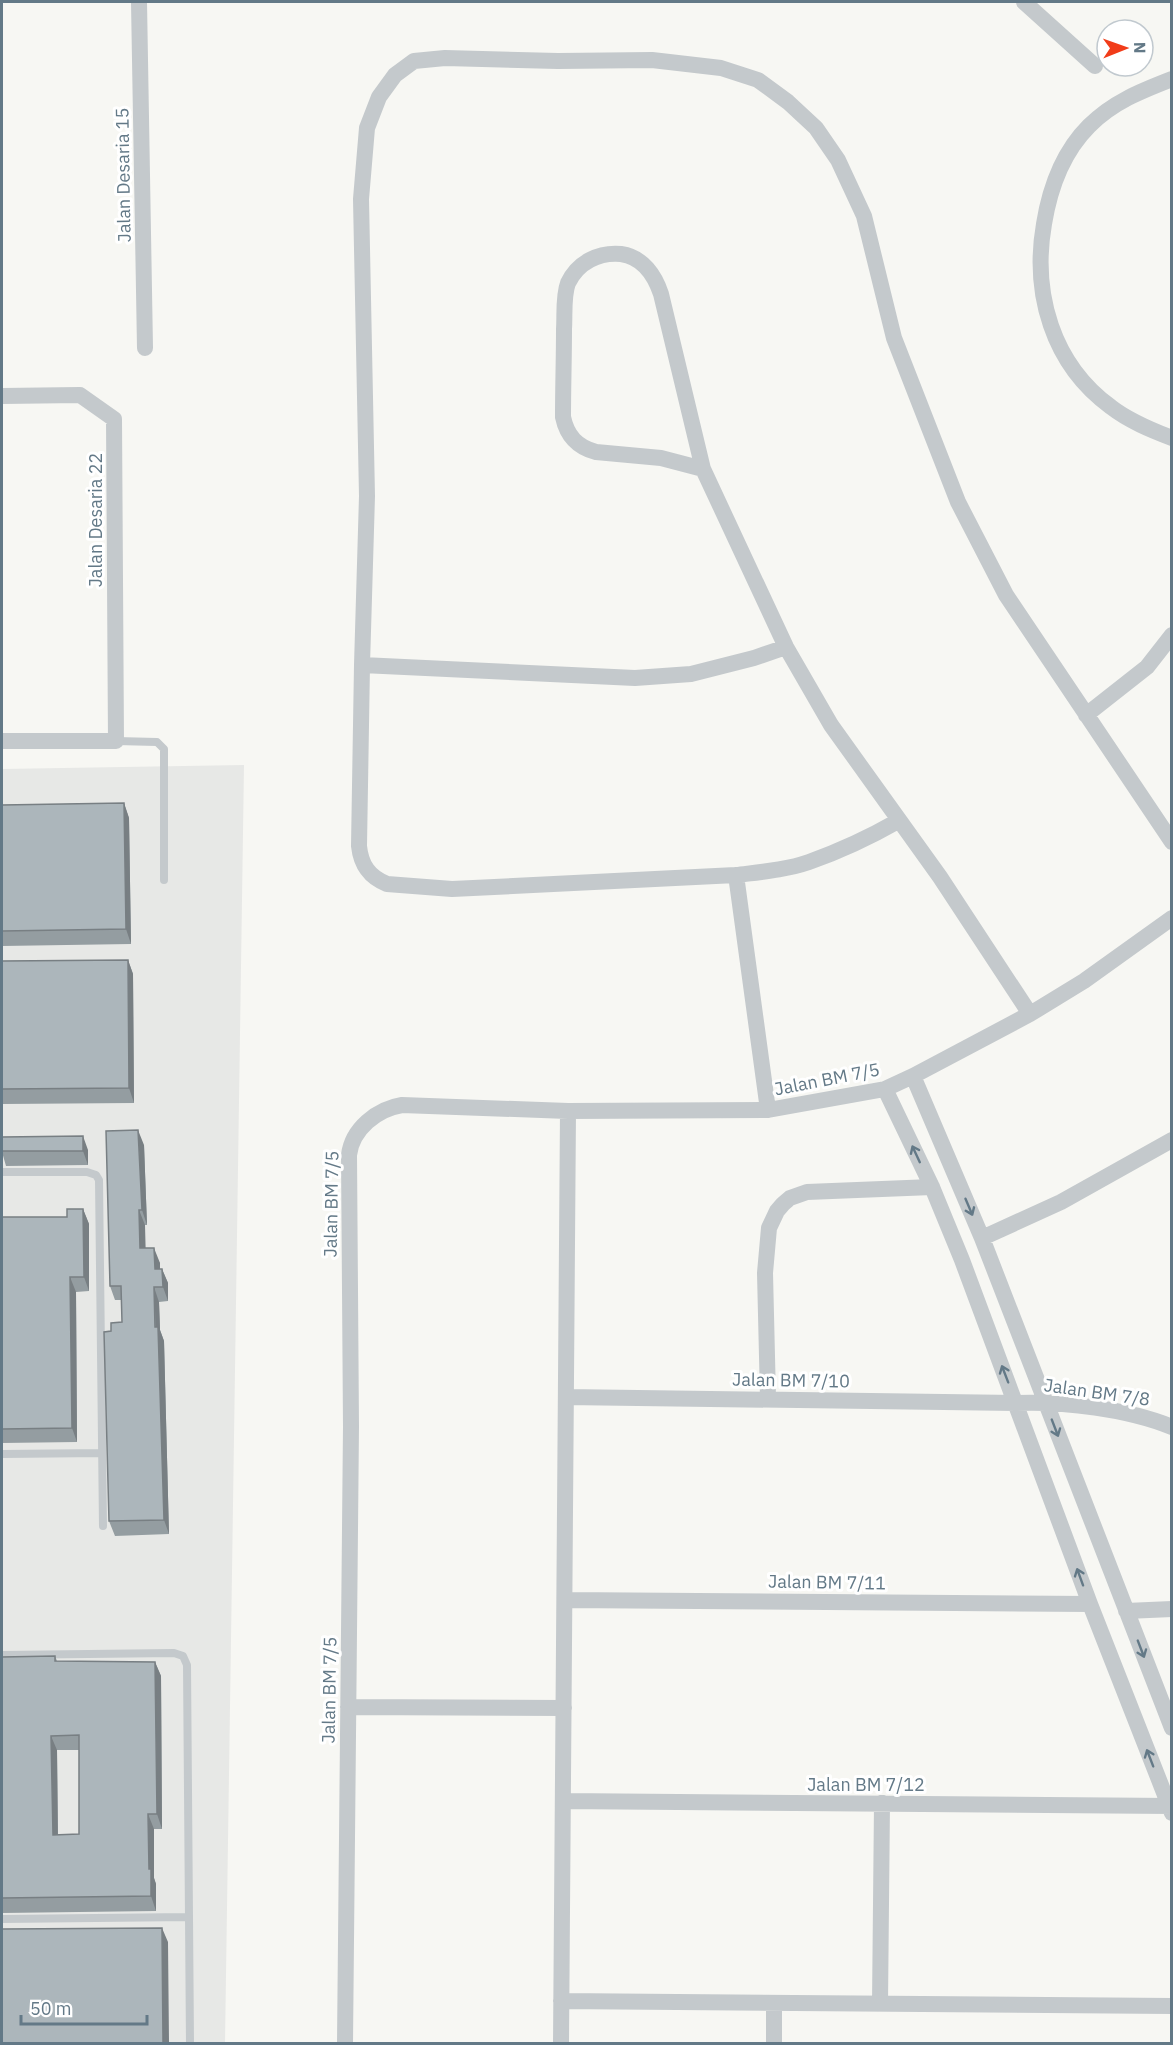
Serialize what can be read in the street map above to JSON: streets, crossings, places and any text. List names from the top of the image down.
{
  "streets": {
    "street": [
      "Jalan Desaria 15",
      "Jalan Desaria 22",
      "Jalan BM 7/5",
      "Jalan BM 7/10",
      "Jalan BM 7/8",
      "Jalan BM 7/11",
      "Jalan BM 7/12"
    ]
  },
  "crossings": [
    ["Jalan BM 7/10", "Jalan BM 7/8"]
  ],
  "scale_bar": "50 m",
  "north": "right"
}
